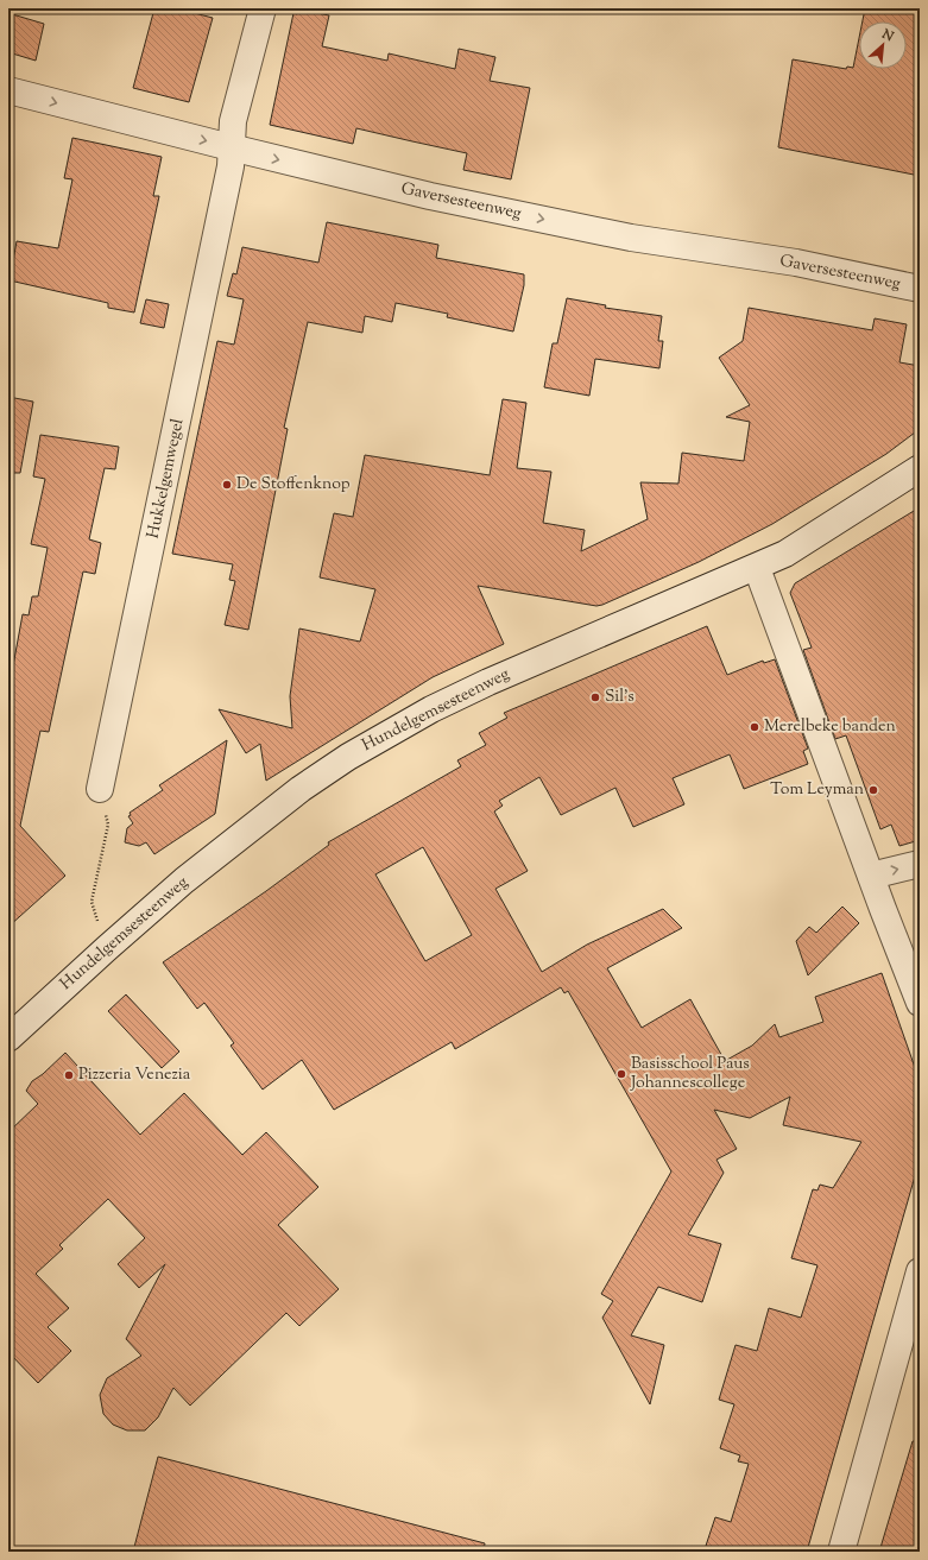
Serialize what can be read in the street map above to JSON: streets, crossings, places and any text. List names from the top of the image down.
{
  "streets": {
    "street": ["Gaversesteenweg", "Hukkelgemwegel", "Hundelgemsesteenweg"]
  },
  "crossings": [
    ["Gaversesteenweg", "Hukkelgemwegel"]
  ],
  "one_way": ["Gaversesteenweg"],
  "places": [
    "De Stoffenknop",
    "Sil's",
    "Merelbeke banden",
    "Tom Leyman",
    "Basisschool Paus Johannescollege",
    "Pizzeria Venezia"
  ],
  "north": "top right"
}
